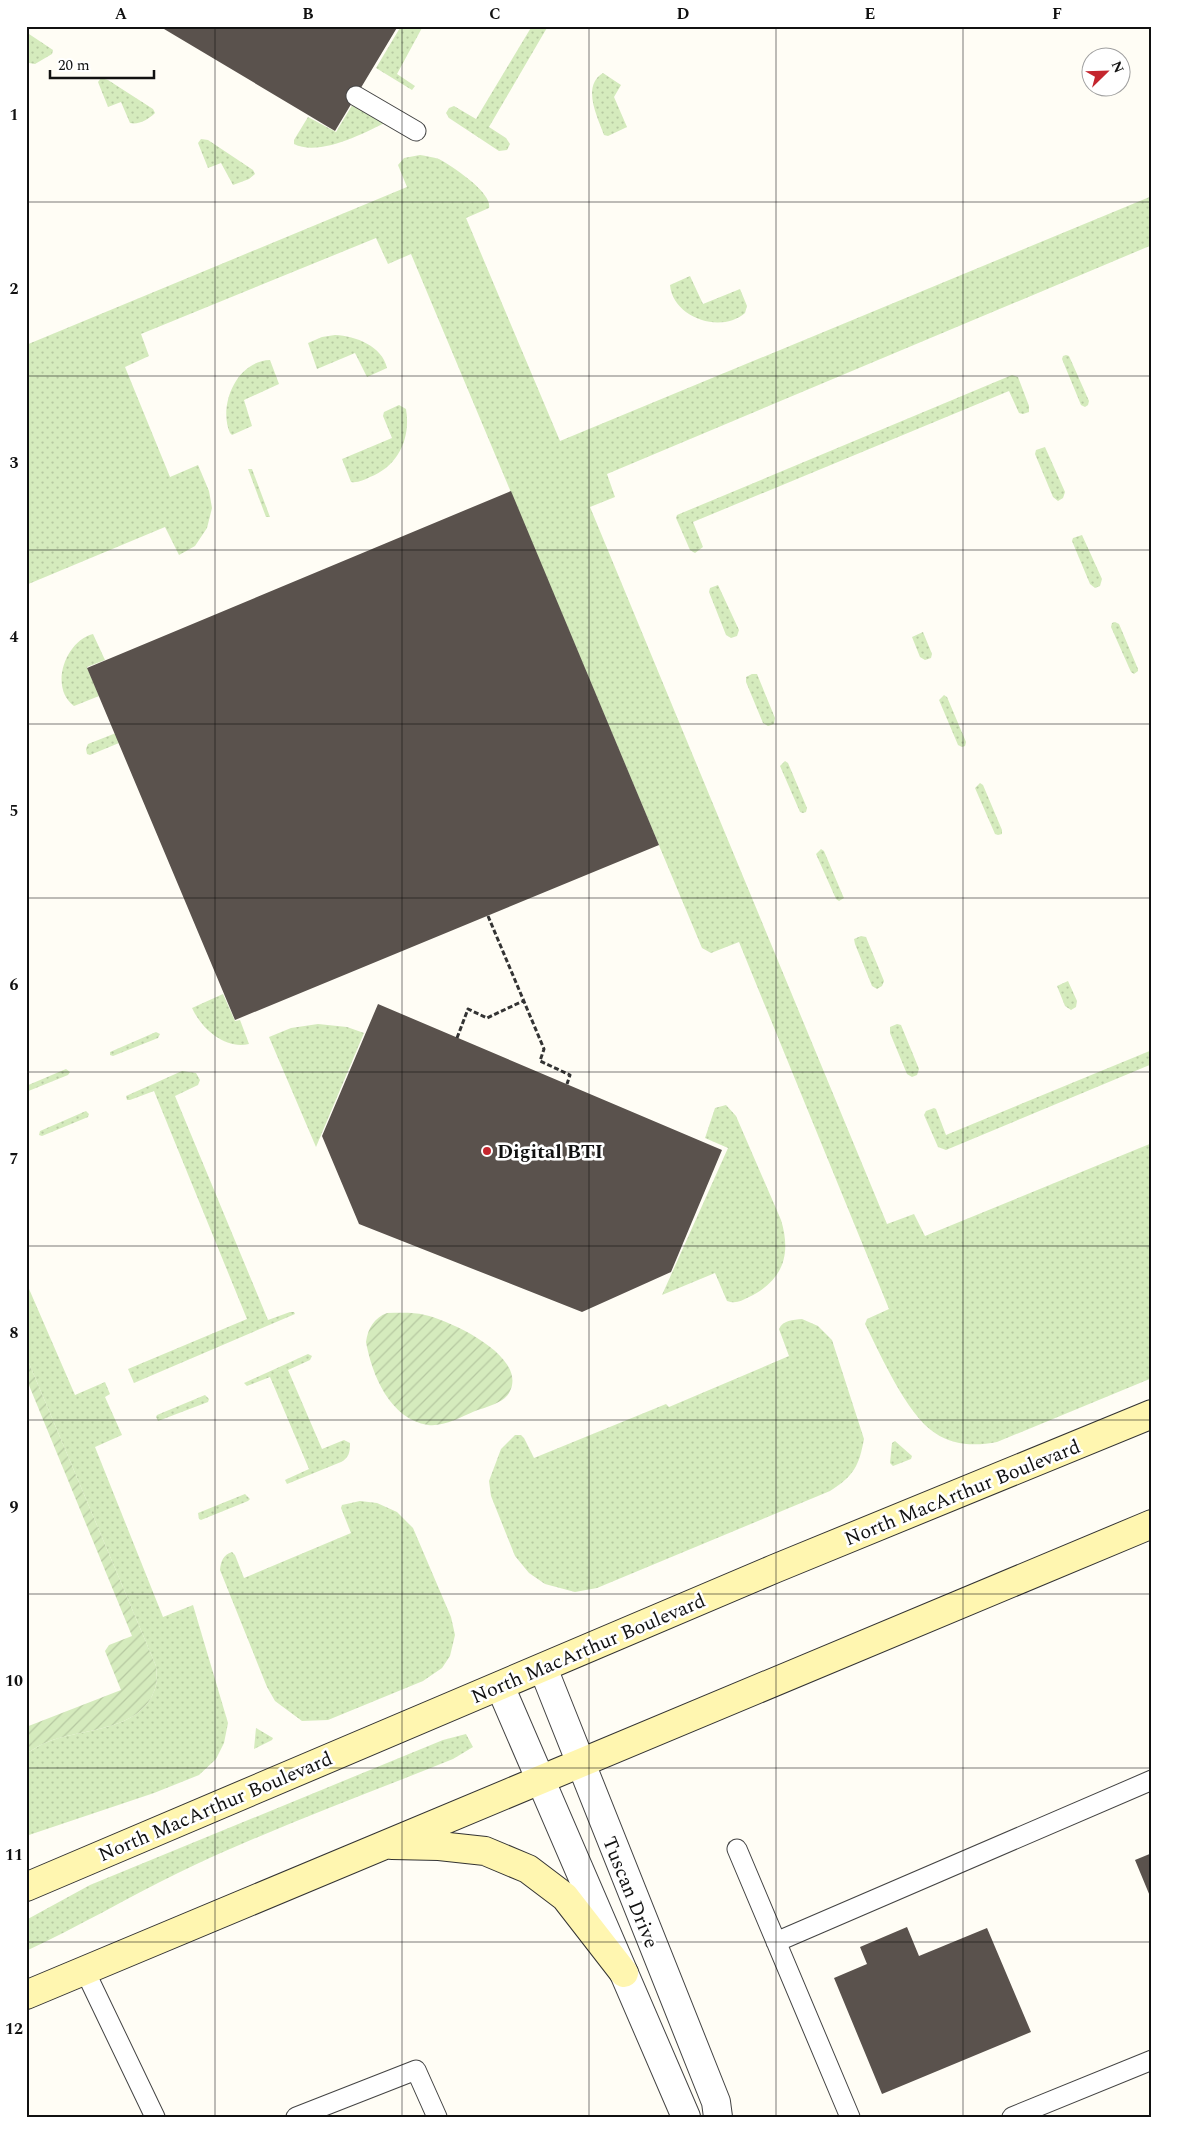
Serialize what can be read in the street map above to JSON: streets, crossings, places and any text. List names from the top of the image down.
{
  "streets": {
    "main road": ["North MacArthur Boulevard"],
    "street": ["Tuscan Drive"]
  },
  "crossings": [
    ["North MacArthur Boulevard", "Tuscan Drive"]
  ],
  "places": ["Digital BTI"],
  "scale_bar": "20 m",
  "north": "top right",
  "grid": {
    "columns": [
      "A",
      "B",
      "C",
      "D",
      "E",
      "F"
    ],
    "rows": [
      "1",
      "2",
      "3",
      "4",
      "5",
      "6",
      "7",
      "8",
      "9",
      "10",
      "11",
      "12"
    ]
  }
}
